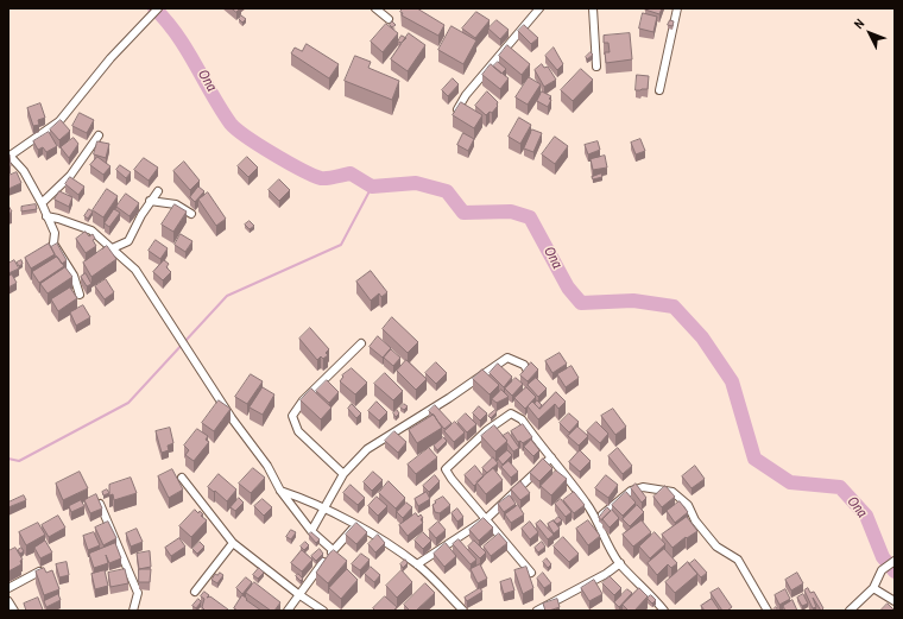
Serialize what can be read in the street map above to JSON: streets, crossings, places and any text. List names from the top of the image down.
{
  "water": ["Ona"],
  "north": "top left"
}
